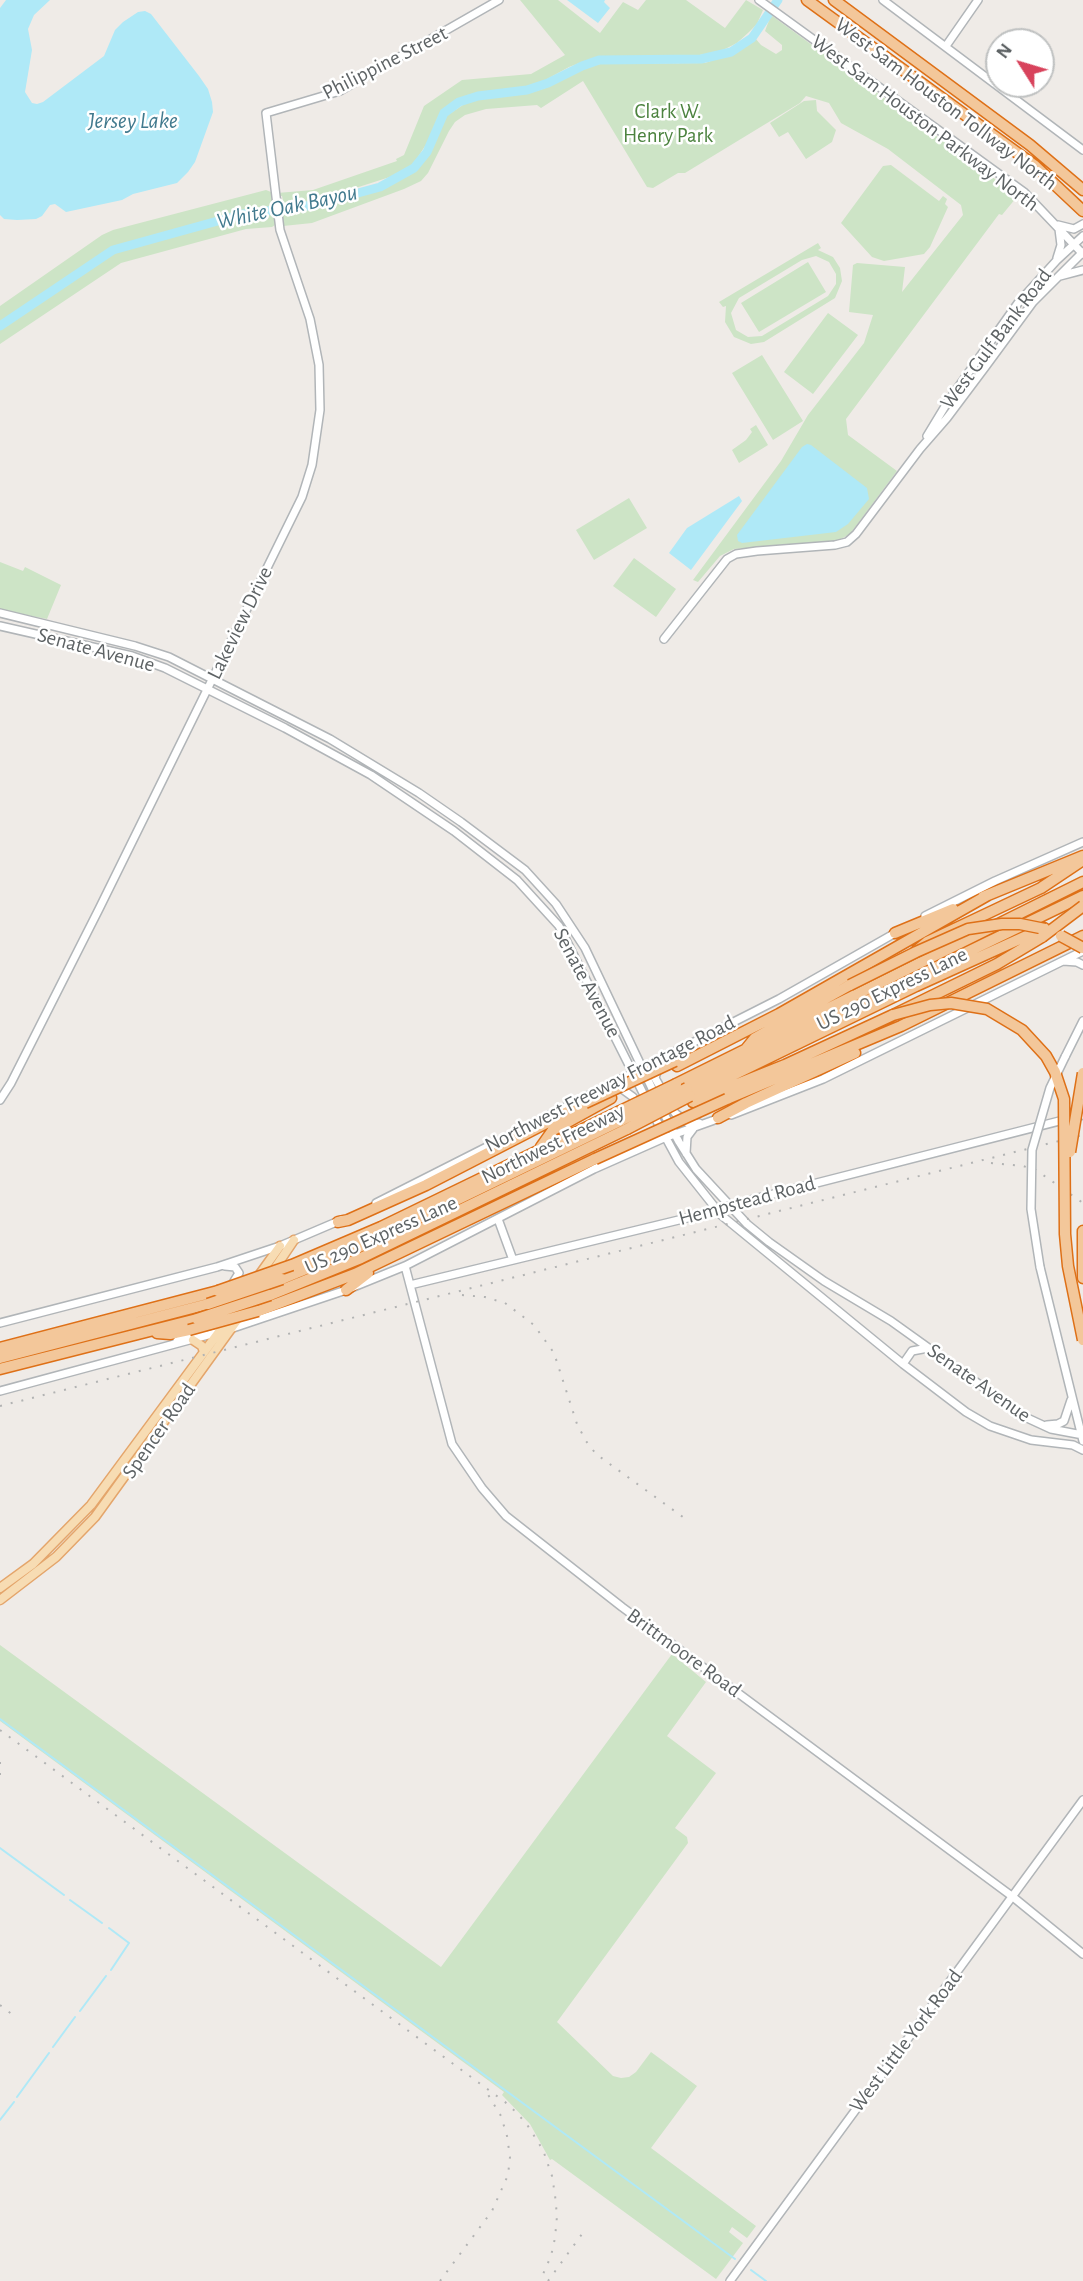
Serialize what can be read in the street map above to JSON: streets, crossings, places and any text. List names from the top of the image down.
{
  "streets": {
    "highway": ["West Sam Houston Tollway North", "US 290 Express Lane", "Northwest Freeway"],
    "main road": [
      "Philippine Street",
      "West Sam Houston Parkway North",
      "West Gulf Bank Road",
      "Lakeview Drive",
      "Senate Avenue",
      "Northwest Freeway Frontage Road",
      "Hempstead Road",
      "Spencer Road",
      "Brittmoore Road",
      "West Little York Road"
    ]
  },
  "crossings": [
    ["Philippine Street", "Lakeview Drive"],
    ["West Sam Houston Parkway North", "West Gulf Bank Road"],
    ["Lakeview Drive", "Senate Avenue"],
    ["Senate Avenue", "Northwest Freeway Frontage Road"],
    ["US 290 Express Lane", "Northwest Freeway"],
    ["Northwest Freeway Frontage Road", "Spencer Road"],
    ["Hempstead Road", "Brittmoore Road"],
    ["Brittmoore Road", "West Little York Road"]
  ],
  "water": ["Jersey Lake", "White Oak Bayou"],
  "parks": ["Clark W. Henry Park"],
  "north": "top left"
}
